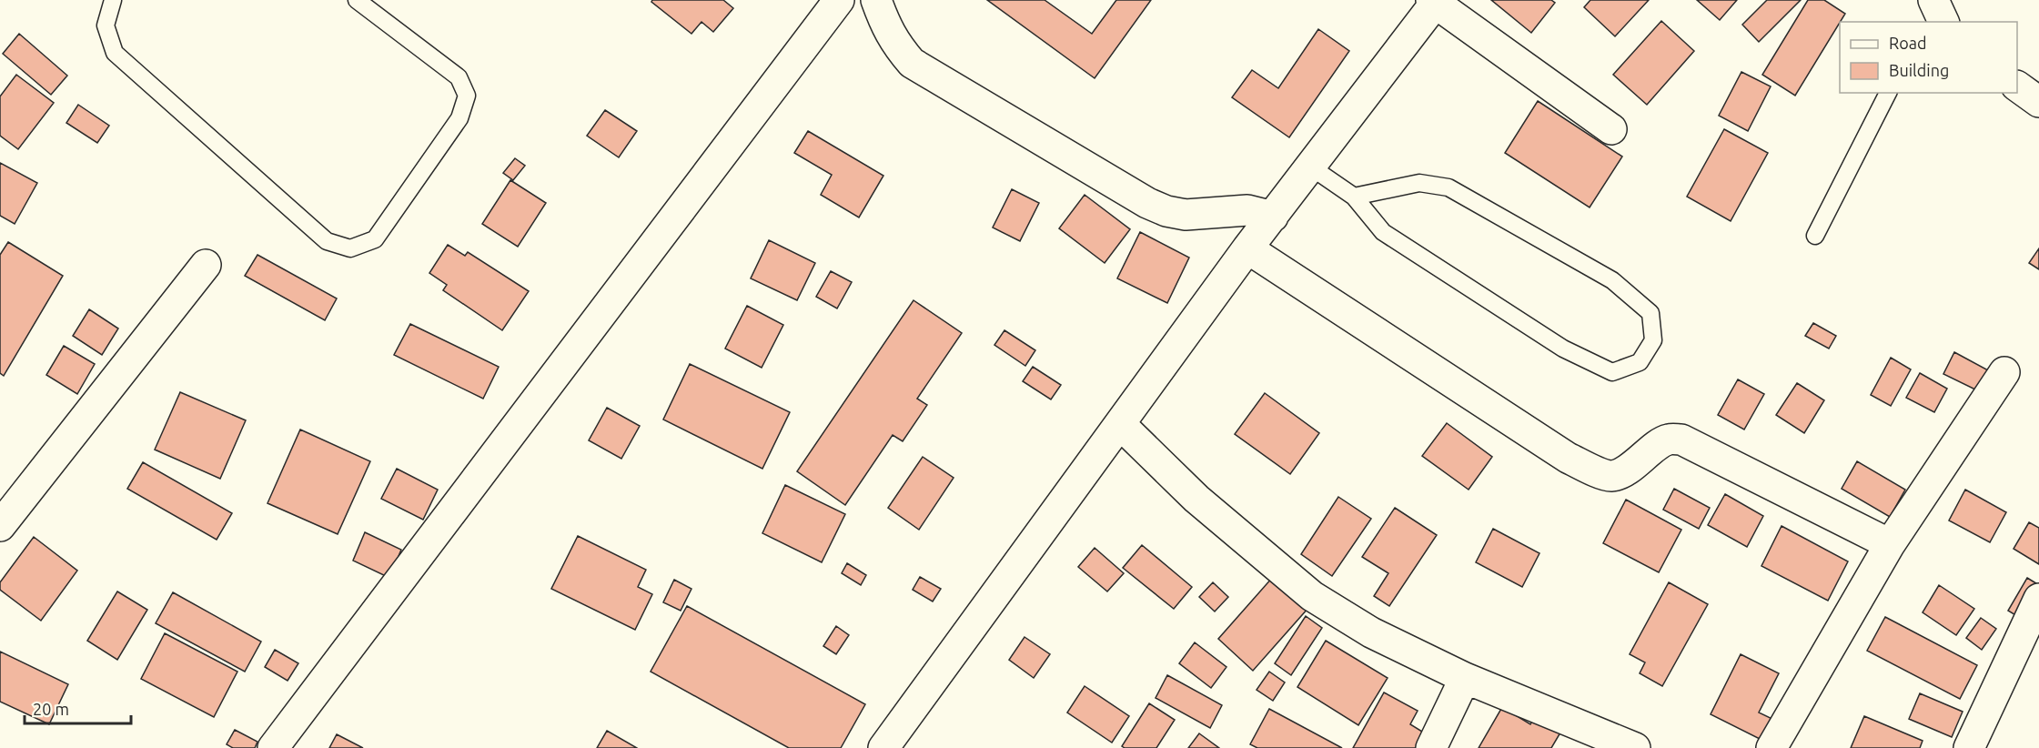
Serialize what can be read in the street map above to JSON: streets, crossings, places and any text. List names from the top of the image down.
{
  "legend": ["Road", "Building"],
  "scale_bar": "20 m"
}
